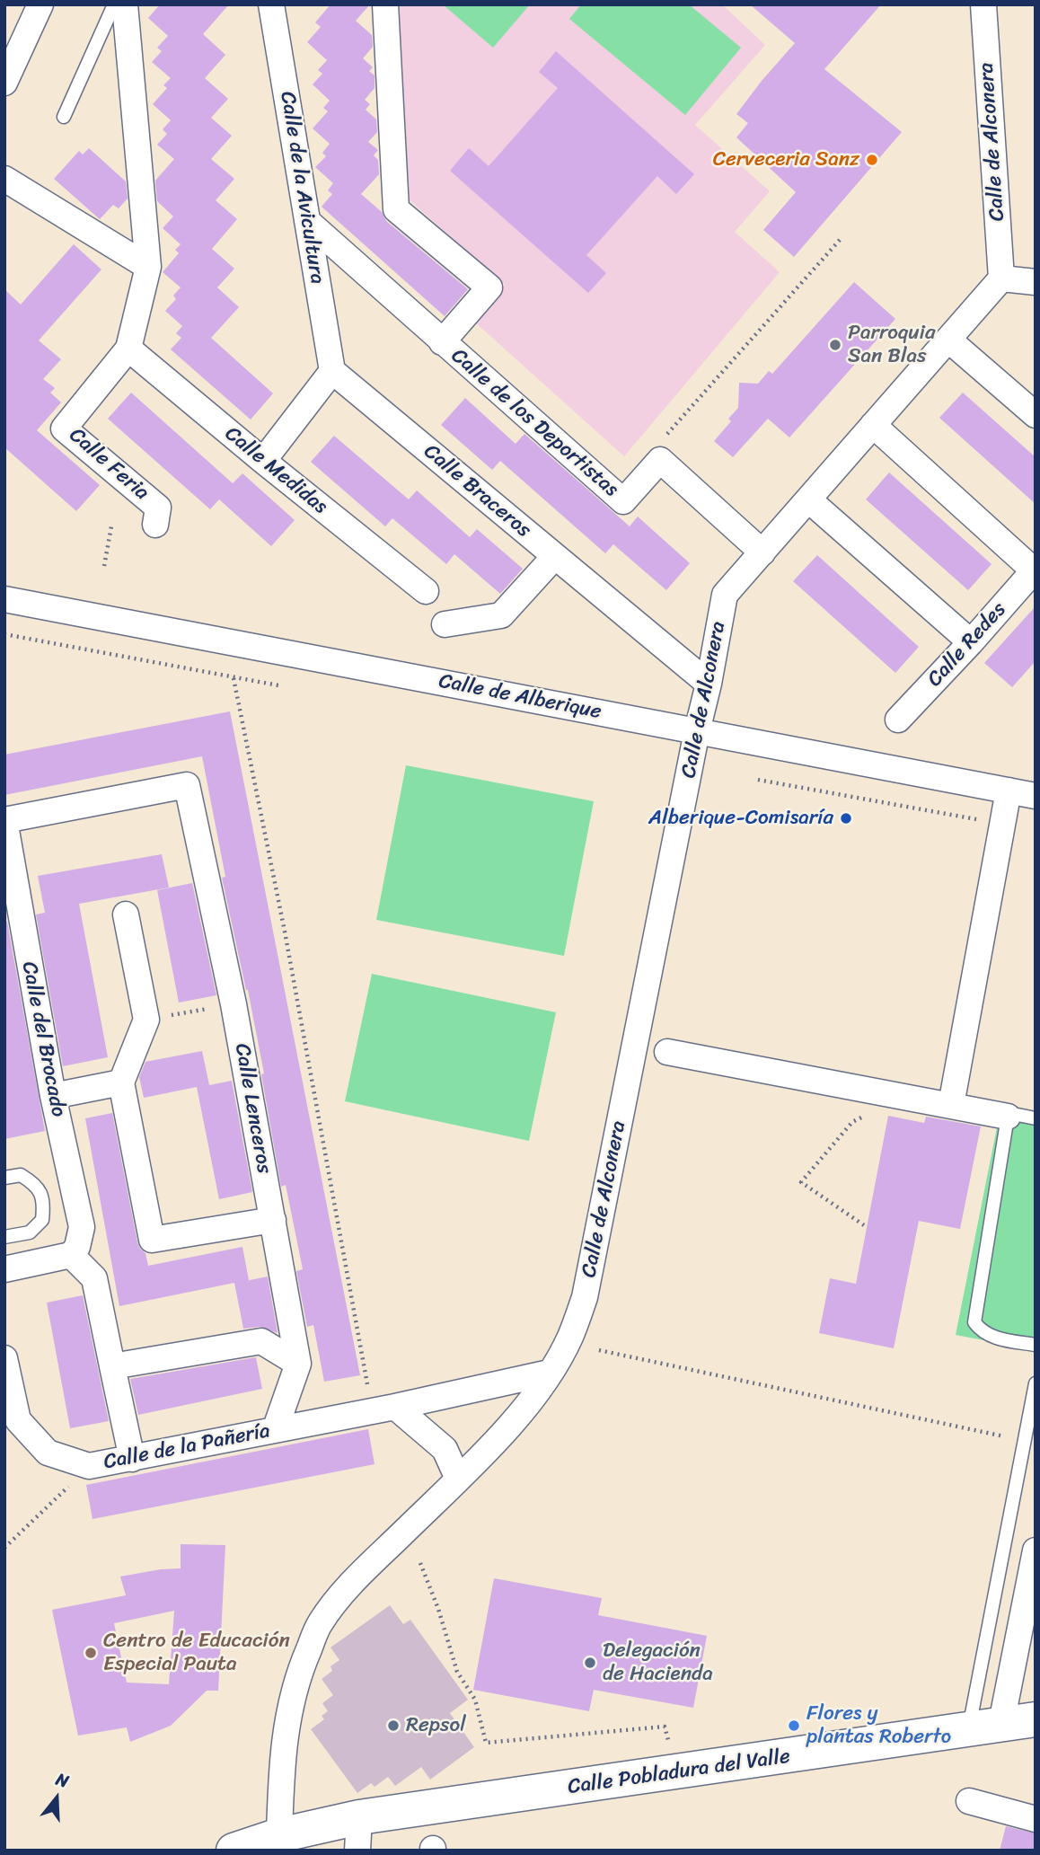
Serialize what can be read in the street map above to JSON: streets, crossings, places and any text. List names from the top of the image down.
{
  "streets": {
    "street": [
      "Calle de Alconera",
      "Calle de la Avicultura",
      "Calle de los Deportistas",
      "Calle Feria",
      "Calle Medidas",
      "Calle Braceros",
      "Calle Redes",
      "Calle de Alberique",
      "Calle del Brocado",
      "Calle Lenceros",
      "Calle de la Pañería",
      "Calle Pobladura del Valle"
    ]
  },
  "crossings": [
    ["Calle de Alconera", "Calle Braceros"],
    ["Calle de Alconera", "Calle de Alberique"],
    ["Calle de Alconera", "Calle de la Pañería"],
    ["Calle de Alconera", "Calle Pobladura del Valle"],
    ["Calle de la Avicultura", "Calle de los Deportistas"],
    ["Calle de la Avicultura", "Calle Braceros"],
    ["Calle Feria", "Calle Medidas"],
    ["Calle del Brocado", "Calle Lenceros"],
    ["Calle Lenceros", "Calle de la Pañería"]
  ],
  "places": [
    "Cerveceria Sanz",
    "Parroquia San Blas",
    "Alberique-Comisaría",
    "Centro de Educación Especial Pauta",
    "Delegación de Hacienda",
    "Repsol",
    "Flores y plantas Roberto"
  ],
  "north": "top"
}
